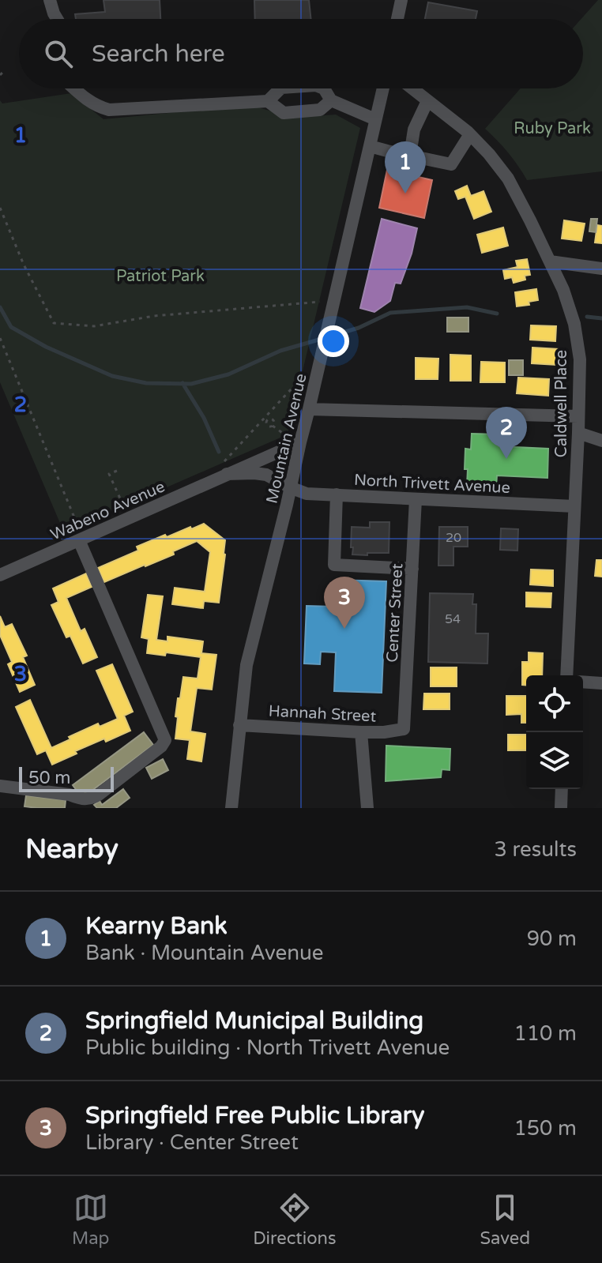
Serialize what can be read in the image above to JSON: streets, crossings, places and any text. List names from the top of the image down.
{
  "streets": {
    "street": [
      "Caldwell Place",
      "Mountain Avenue",
      "North Trivett Avenue",
      "Wabeno Avenue",
      "Center Street",
      "Hannah Street"
    ]
  },
  "crossings": [
    ["Caldwell Place", "North Trivett Avenue"],
    ["Mountain Avenue", "North Trivett Avenue"],
    ["Mountain Avenue", "Wabeno Avenue"],
    ["Mountain Avenue", "Hannah Street"],
    ["North Trivett Avenue", "Wabeno Avenue"],
    ["North Trivett Avenue", "Center Street"],
    ["Center Street", "Hannah Street"]
  ],
  "parks": ["Ruby Park", "Patriot Park"],
  "house_numbers": ["20", "54"],
  "scale_bar": "50 m",
  "page": {
    "search": "Search here",
    "pins": ["1", "2", "3"],
    "scale": "50 m",
    "heading": ["Nearby", "3 results"],
    "list": [
      {
        "mark": "1",
        "name": "Kearny Bank",
        "note": "Bank · Mountain Avenue",
        "value": "90 m"
      },
      {
        "mark": "2",
        "name": "Springfield Municipal Building",
        "note": "Public building · North Trivett Avenue",
        "value": "110 m"
      },
      {
        "mark": "3",
        "name": "Springfield Free Public Library",
        "note": "Library · Center Street",
        "value": "150 m"
      }
    ],
    "nav": ["Map", "Directions", "Saved"]
  },
  "grid": {
    "rows": ["1", "2", "3"]
  }
}
